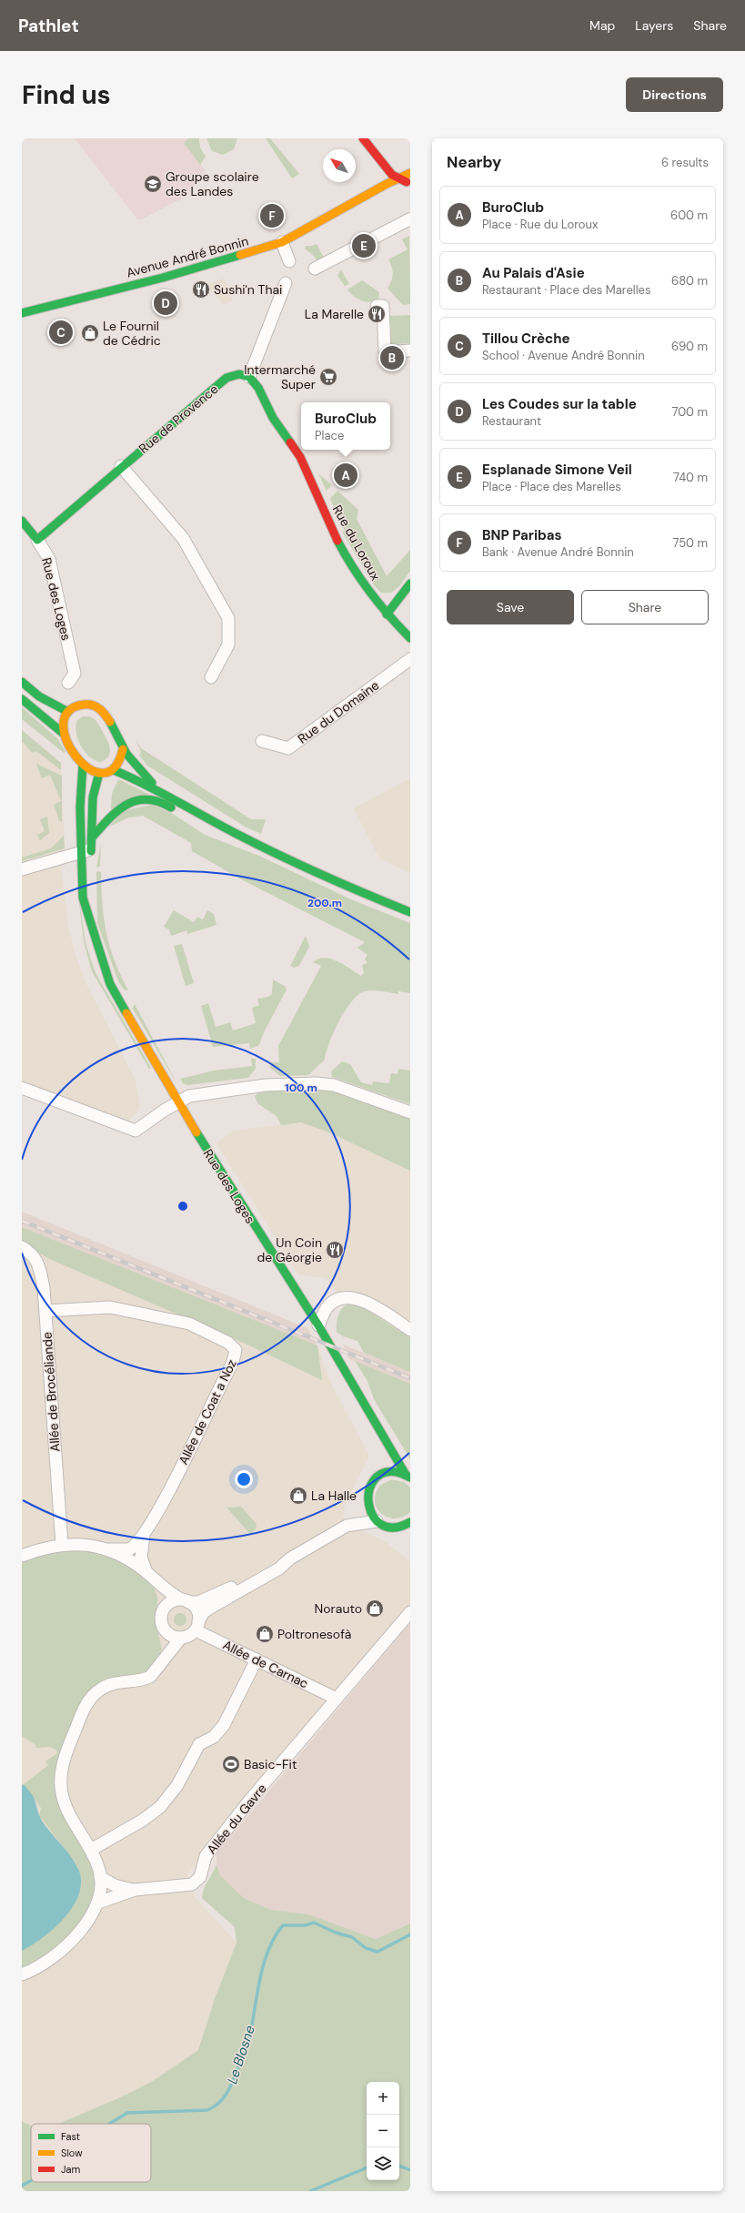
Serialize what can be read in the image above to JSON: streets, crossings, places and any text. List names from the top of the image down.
{
  "streets": {
    "street": [
      "Avenue André Bonnin",
      "Rue de Provence",
      "Rue du Loroux",
      "Rue des Loges",
      "Rue du Domaine",
      "Allée de Brocéliande",
      "Allée de Coat a Noz",
      "Allée de Carnac",
      "Allée du Gavre"
    ]
  },
  "crossings": [
    ["Rue de Provence", "Rue du Loroux"],
    ["Rue de Provence", "Rue des Loges"],
    ["Allée de Brocéliande", "Allée de Coat a Noz"],
    ["Allée de Carnac", "Allée du Gavre"]
  ],
  "water": ["Le Blosne"],
  "places": {
    "school or university": ["Groupe scolaire des Landes"],
    "restaurant": ["Sushi'n Thai", "La Marelle", "Un Coin de Géorgie"],
    "shop": [
      "Le Fournil de Cédric",
      "La Halle",
      "Norauto",
      "Poltronesofà"
    ],
    "supermarket": ["Intermarché Super"],
    "sports": ["Basic-Fit"]
  },
  "legend": ["Fast", "Slow", "Jam"],
  "north": "top left",
  "page": {
    "header": "Pathlet",
    "nav": ["Map", "Layers", "Share"],
    "buttons": [
      "Directions",
      ["Save", "Share"]
    ],
    "title": "Find us",
    "heading": ["Nearby", "6 results"],
    "list": [
      {
        "mark": "A",
        "name": "BuroClub",
        "note": "Place · Rue du Loroux",
        "value": "600 m"
      },
      {
        "mark": "B",
        "name": "Au Palais d'Asie",
        "note": "Restaurant · Place des Marelles",
        "value": "680 m"
      },
      {
        "mark": "C",
        "name": "Tillou Crèche",
        "note": "School · Avenue André Bonnin",
        "value": "690 m"
      },
      {
        "mark": "D",
        "name": "Les Coudes sur la table",
        "note": "Restaurant",
        "value": "700 m"
      },
      {
        "mark": "E",
        "name": "Esplanade Simone Veil",
        "note": "Place · Place des Marelles",
        "value": "740 m"
      },
      {
        "mark": "F",
        "name": "BNP Paribas",
        "note": "Bank · Avenue André Bonnin",
        "value": "750 m"
      }
    ],
    "pins": [
      "F",
      "E",
      "D",
      "C",
      "B",
      "A"
    ],
    "popup": ["BuroClub", "Place"],
    "map_buttons": ["+", "−"]
  },
  "rings": ["200 m", "100 m"]
}
